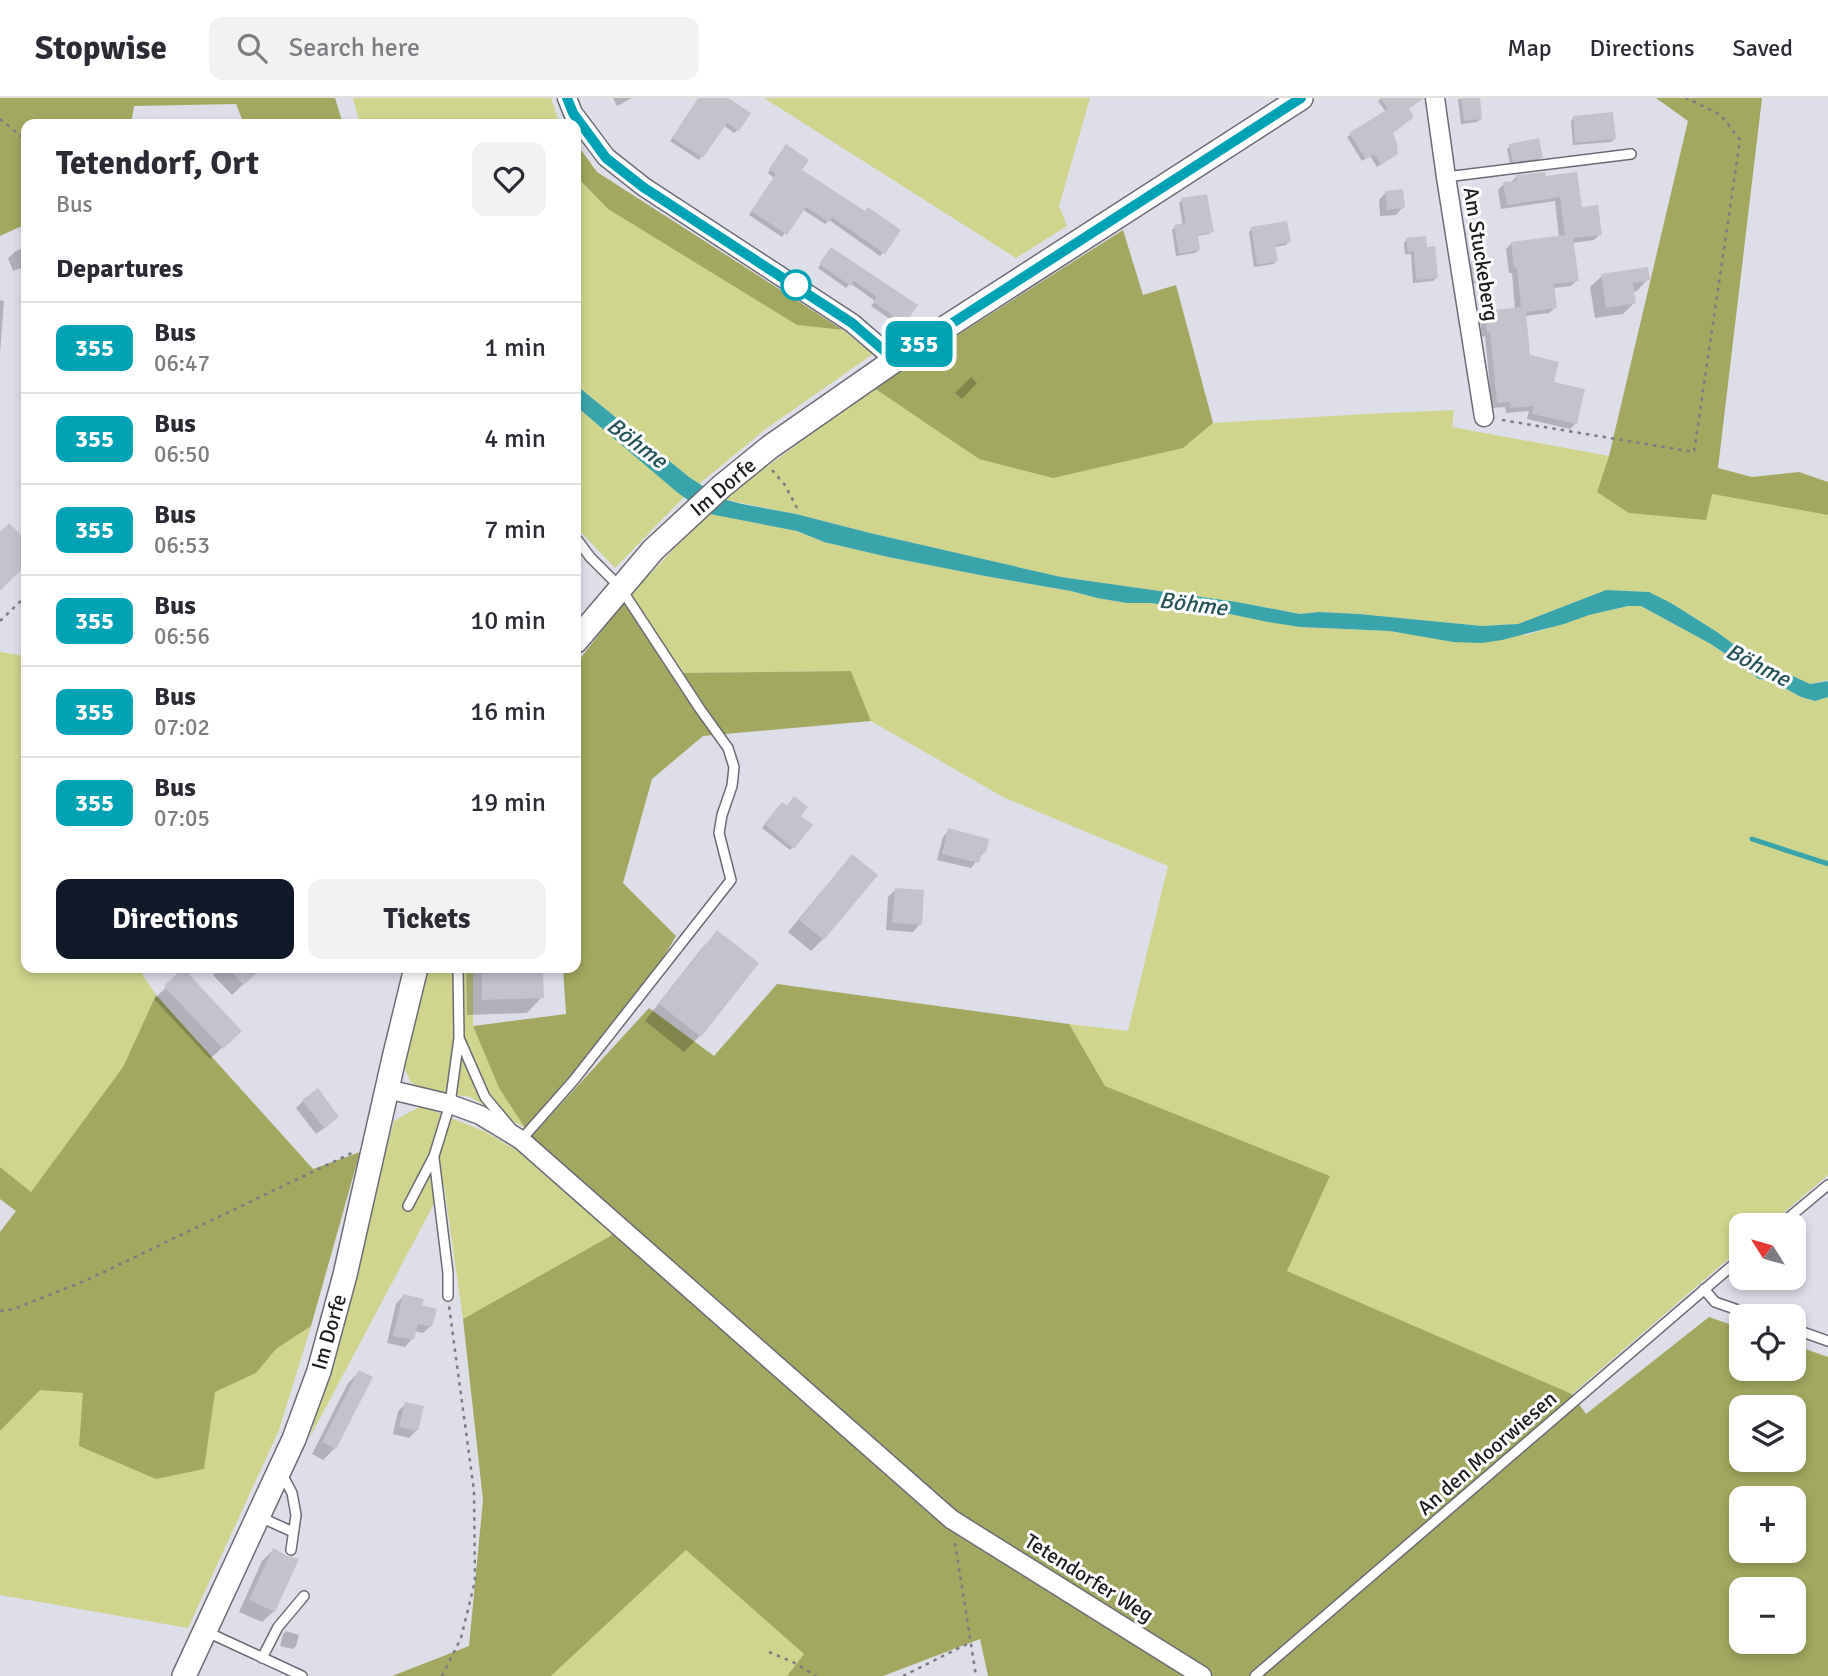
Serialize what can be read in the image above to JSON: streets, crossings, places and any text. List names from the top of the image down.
{
  "streets": {
    "street": ["Am Stuckeberg", "Im Dorfe", "Tetendorfer Weg"],
    "lane": ["An den Moorwiesen"]
  },
  "crossings": [
    ["Im Dorfe", "Tetendorfer Weg"]
  ],
  "water": ["Böhme"],
  "lines": ["bus line 355"],
  "north": "top left",
  "page": {
    "header": "Stopwise",
    "search": "Search here",
    "nav": ["Map", "Directions", "Saved"],
    "on_map": "355",
    "heading": [
      ["Tetendorf, Ort", "Bus"],
      "Departures"
    ],
    "list": [
      {
        "mark": "355",
        "name": "Bus",
        "note": "06:47",
        "value": "1 min"
      },
      {
        "mark": "355",
        "name": "Bus",
        "note": "06:50",
        "value": "4 min"
      },
      {
        "mark": "355",
        "name": "Bus",
        "note": "06:53",
        "value": "7 min"
      },
      {
        "mark": "355",
        "name": "Bus",
        "note": "06:56",
        "value": "10 min"
      },
      {
        "mark": "355",
        "name": "Bus",
        "note": "07:02",
        "value": "16 min"
      },
      {
        "mark": "355",
        "name": "Bus",
        "note": "07:05",
        "value": "19 min"
      }
    ],
    "buttons": ["Directions", "Tickets"],
    "map_buttons": ["+", "−"]
  }
}
